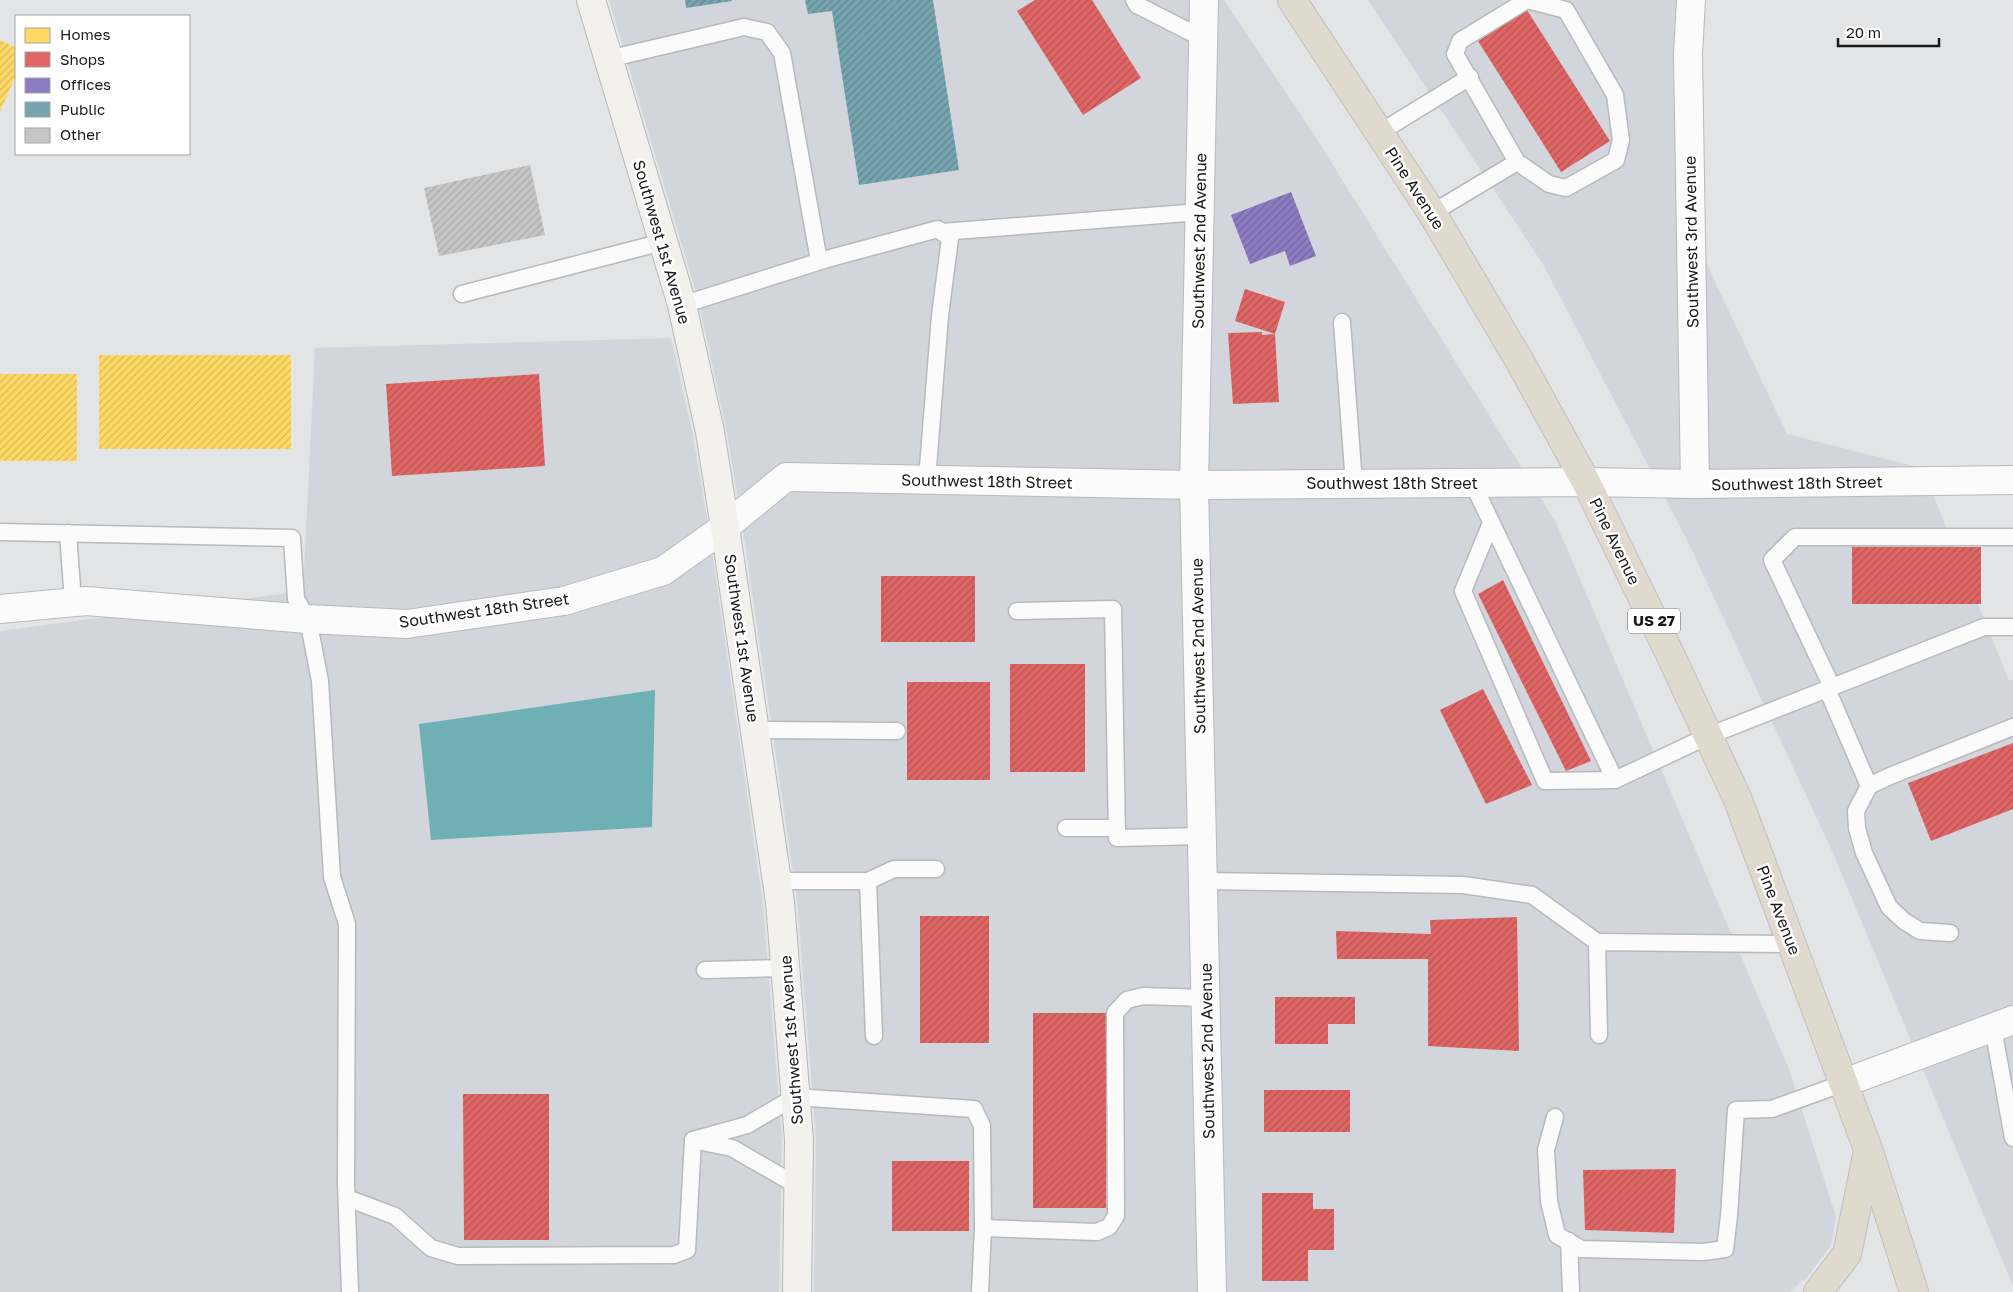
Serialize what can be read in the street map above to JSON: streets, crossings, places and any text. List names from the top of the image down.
{
  "streets": {
    "highway": ["Pine Avenue", "US 27"],
    "street": [
      "Southwest 2nd Avenue",
      "Southwest 1st Avenue",
      "Southwest 3rd Avenue",
      "Southwest 18th Street"
    ]
  },
  "crossings": [
    ["Pine Avenue", "Southwest 18th Street"],
    ["Southwest 2nd Avenue", "Southwest 18th Street"],
    ["Southwest 1st Avenue", "Southwest 18th Street"],
    ["Southwest 3rd Avenue", "Southwest 18th Street"]
  ],
  "legend": [
    "Homes",
    "Shops",
    "Offices",
    "Public",
    "Other"
  ],
  "scale_bar": "20 m"
}
